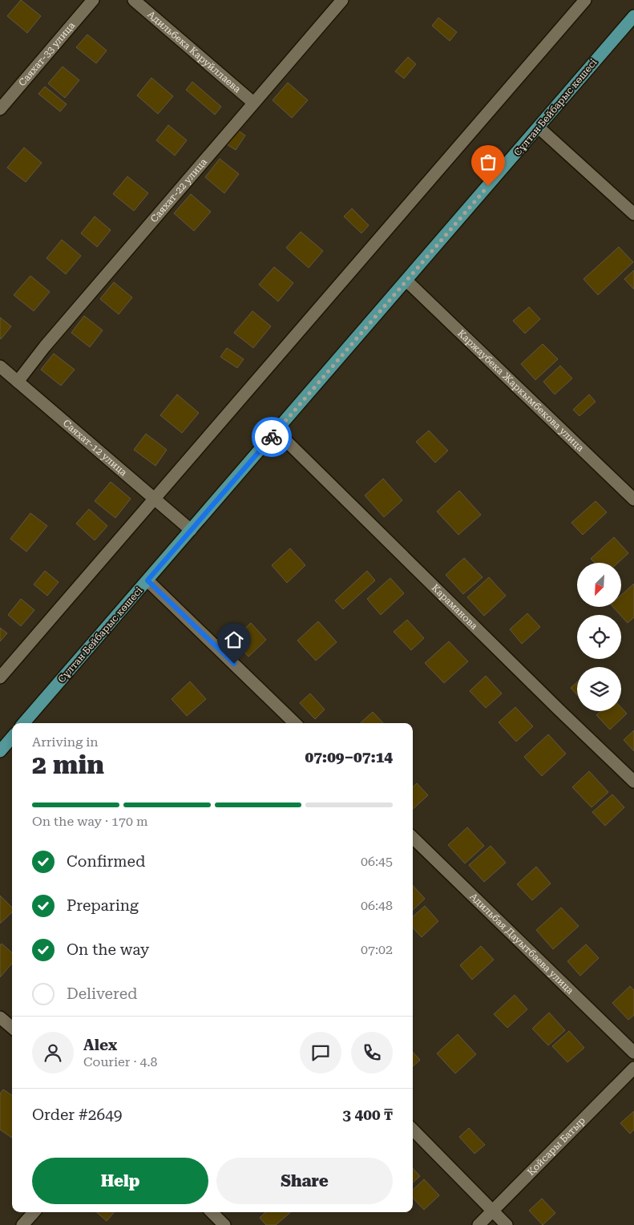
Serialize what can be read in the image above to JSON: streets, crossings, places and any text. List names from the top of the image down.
{
  "streets": {
    "main road": ["Сұлтан Бейбарыс көшесі"],
    "street": [
      "Адильбека Каруйллаева",
      "Саяхат-33 улица",
      "Саяхат-22 улица",
      "Каржаубека Жаркымбекова улица",
      "Саяхат-12 улица",
      "Караманова",
      "Адильбая Дауытбаева улица",
      "Қойсары Батыр"
    ]
  },
  "crossings": [
    ["Адильбека Каруйллаева", "Саяхат-22 улица"],
    ["Сұлтан Бейбарыс көшесі", "Каржаубека Жаркымбекова улица"],
    ["Сұлтан Бейбарыс көшесі", "Саяхат-12 улица"],
    ["Сұлтан Бейбарыс көшесі", "Караманова"],
    ["Саяхат-22 улица", "Саяхат-12 улица"]
  ],
  "north": "bottom left",
  "page": {
    "heading": ["2 min", "Arriving in", "07:09–07:14"],
    "panel": [
      "Alex",
      "Courier · 4.8",
      "Order #2649",
      "3 400 ₸"
    ],
    "bar": "On the way · 170 m",
    "list": [
      ["Confirmed", "06:45"],
      ["Preparing", "06:48"],
      ["On the way", "07:02"],
      "Delivered"
    ],
    "buttons": ["Help", "Share"]
  }
}
